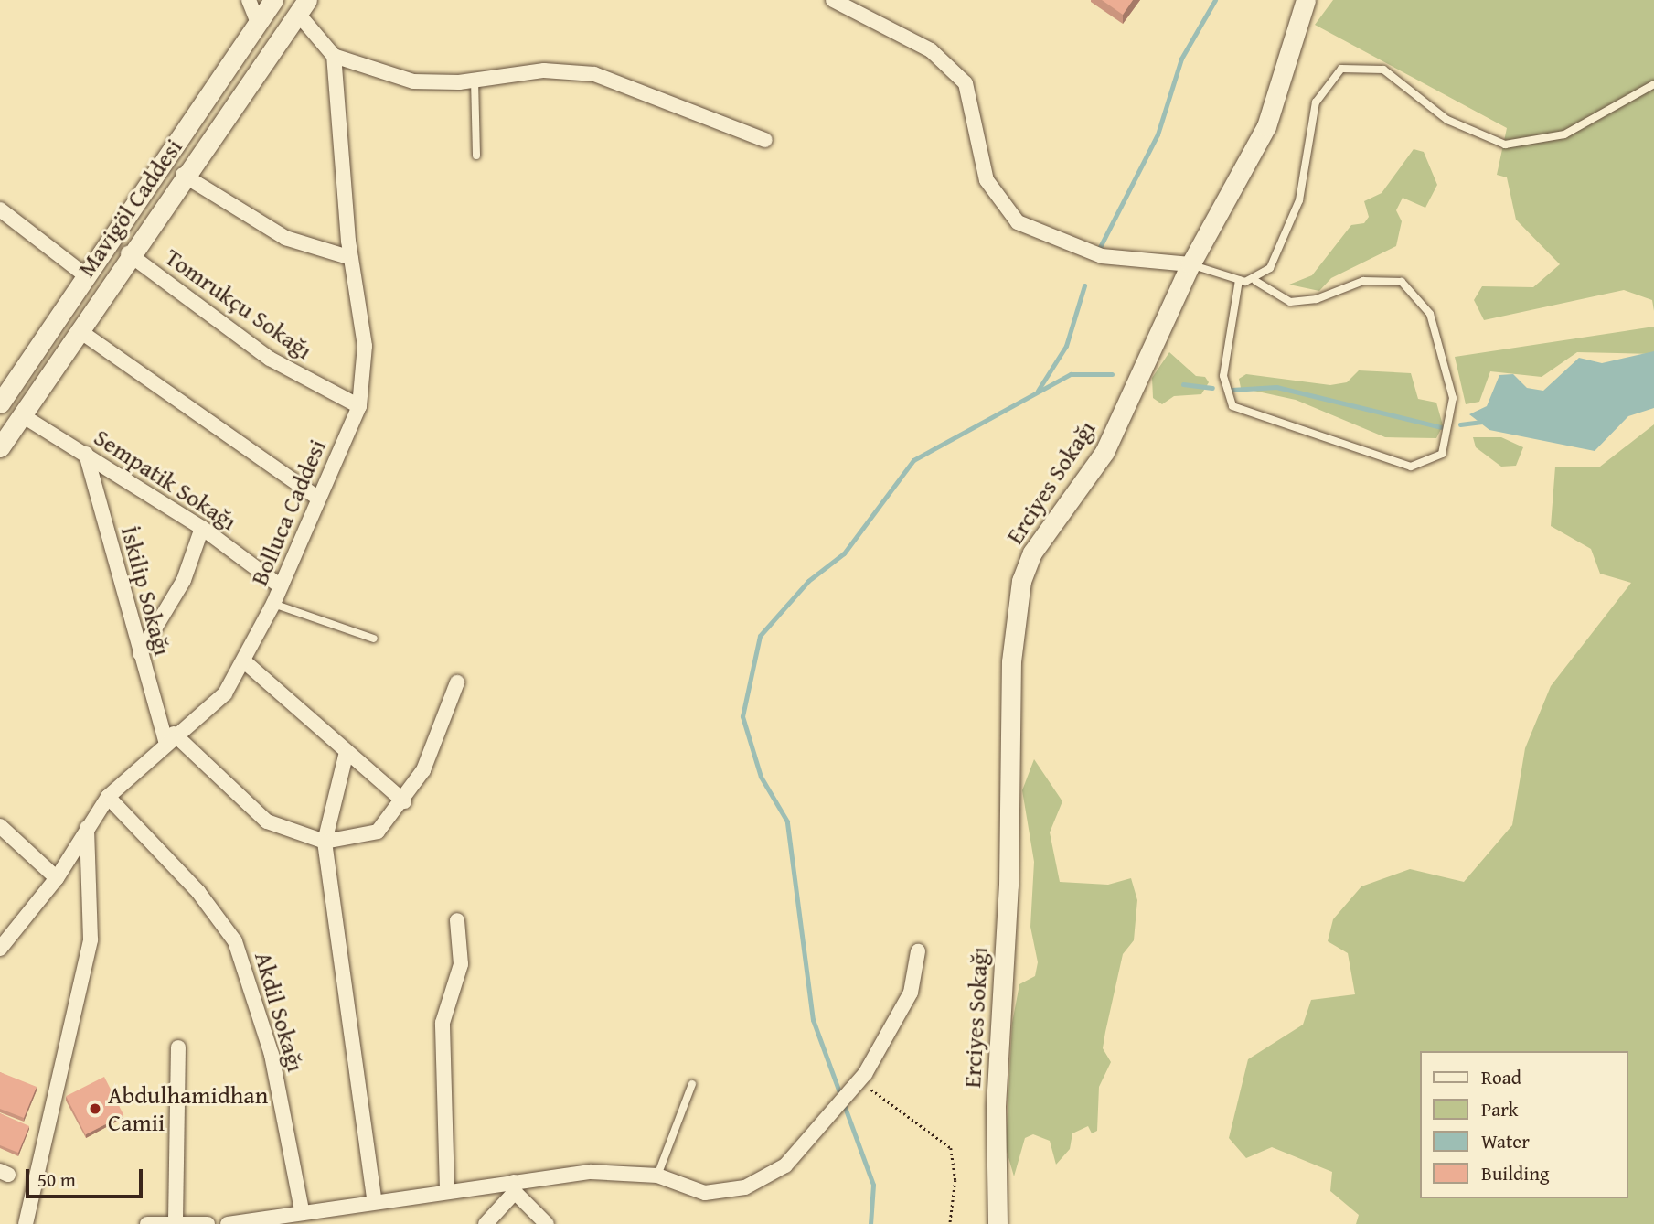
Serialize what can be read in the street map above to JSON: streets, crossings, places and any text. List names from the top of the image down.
{
  "streets": {
    "street": [
      "Mavigöl Caddesi",
      "Tomrukçu Sokağı",
      "Sempatik Sokağı",
      "Erciyes Sokağı",
      "Bolluca Caddesi",
      "İskilip Sokağı",
      "Akdil Sokağı"
    ]
  },
  "crossings": [
    ["Mavigöl Caddesi", "Tomrukçu Sokağı"],
    ["Mavigöl Caddesi", "Sempatik Sokağı"],
    ["Tomrukçu Sokağı", "Bolluca Caddesi"],
    ["Sempatik Sokağı", "Bolluca Caddesi"],
    ["Sempatik Sokağı", "İskilip Sokağı"],
    ["Bolluca Caddesi", "İskilip Sokağı"],
    ["Bolluca Caddesi", "Akdil Sokağı"]
  ],
  "places": ["Abdulhamidhan Camii"],
  "legend": [
    "Road",
    "Park",
    "Water",
    "Building"
  ],
  "scale_bar": "50 m"
}
